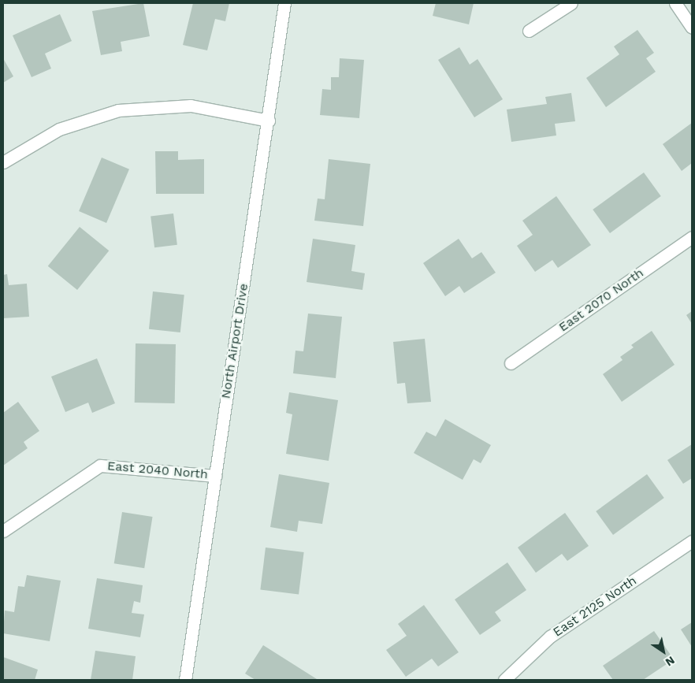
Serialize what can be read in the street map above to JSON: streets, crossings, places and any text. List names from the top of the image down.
{
  "streets": {
    "street": [
      "East 2070 North",
      "North Airport Drive",
      "East 2040 North",
      "East 2125 North"
    ]
  },
  "crossings": [
    ["North Airport Drive", "East 2040 North"]
  ],
  "north": "bottom right"
}
